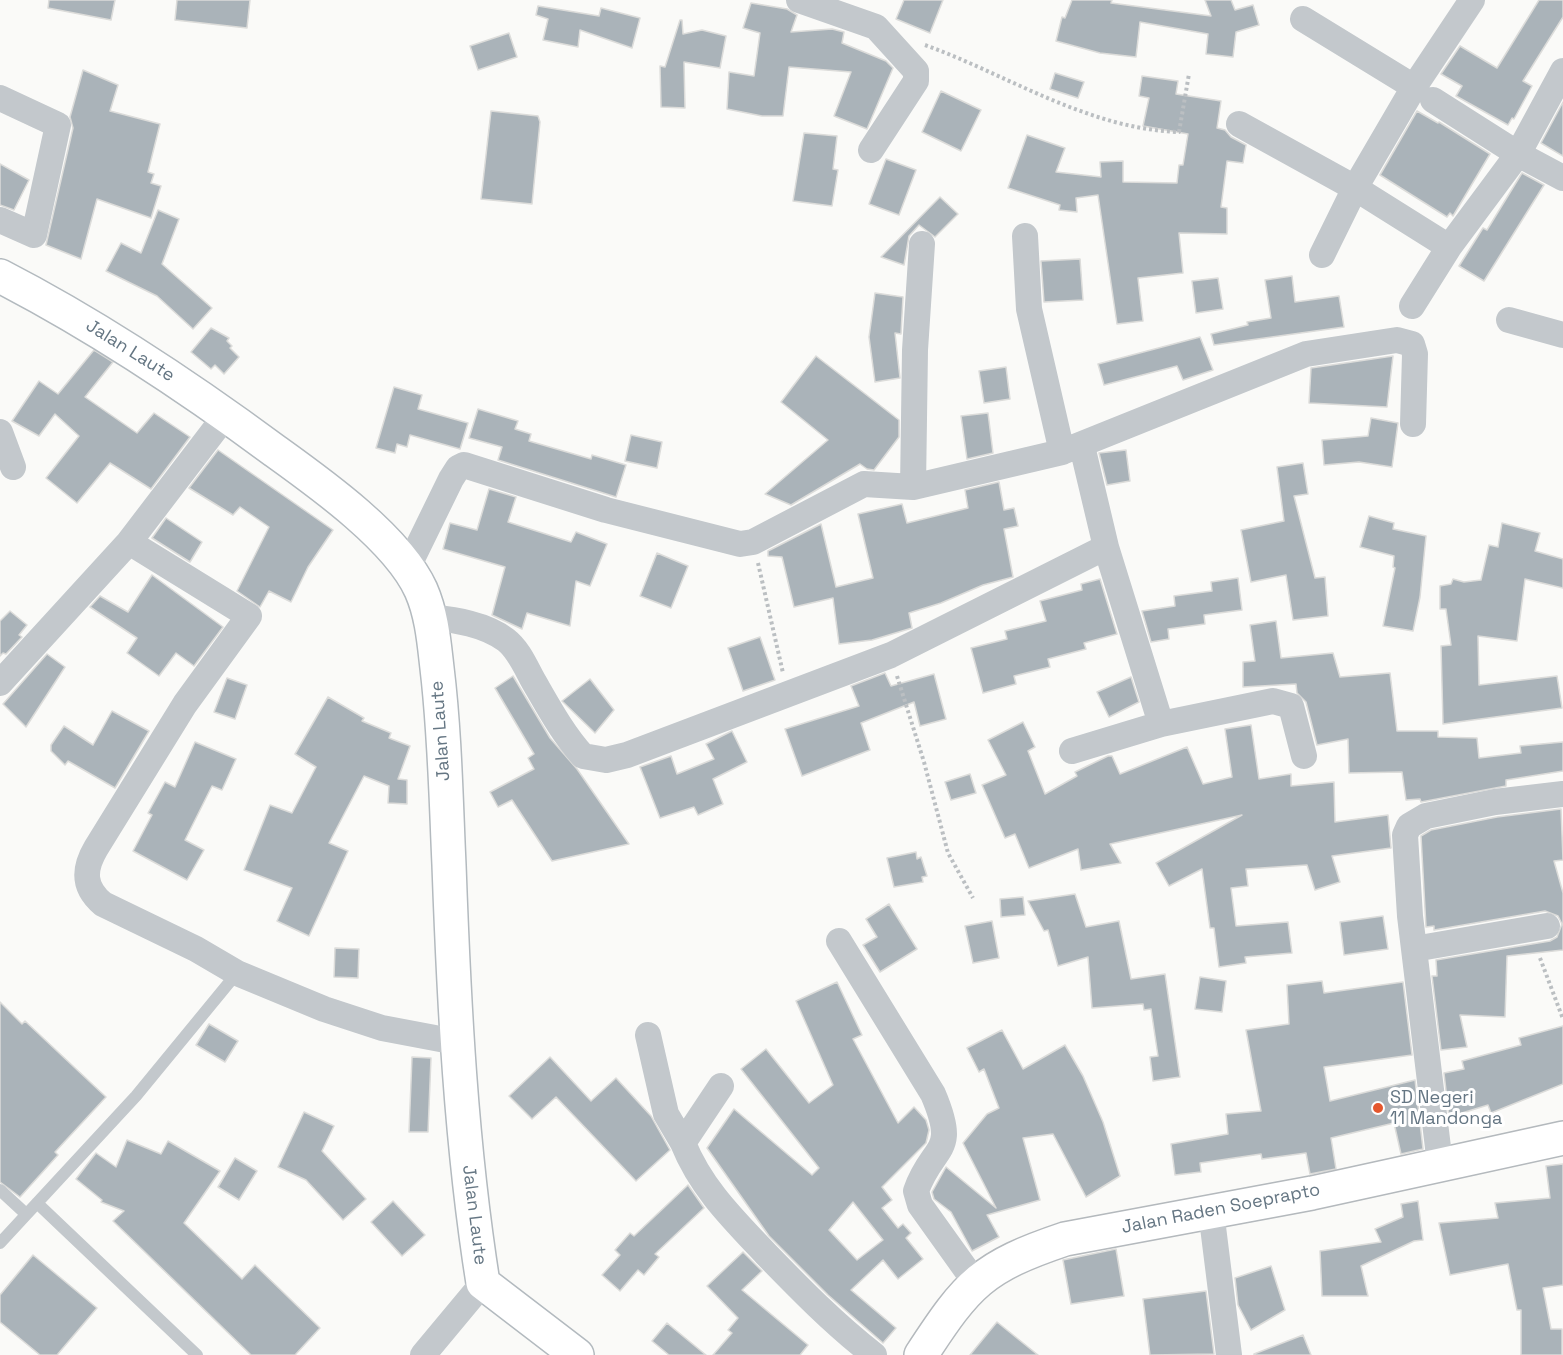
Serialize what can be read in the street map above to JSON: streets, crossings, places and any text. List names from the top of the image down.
{
  "streets": {
    "main road": ["Jalan Laute", "Jalan Raden Soeprapto"]
  },
  "places": ["SD Negeri 11 Mandonga"]
}
